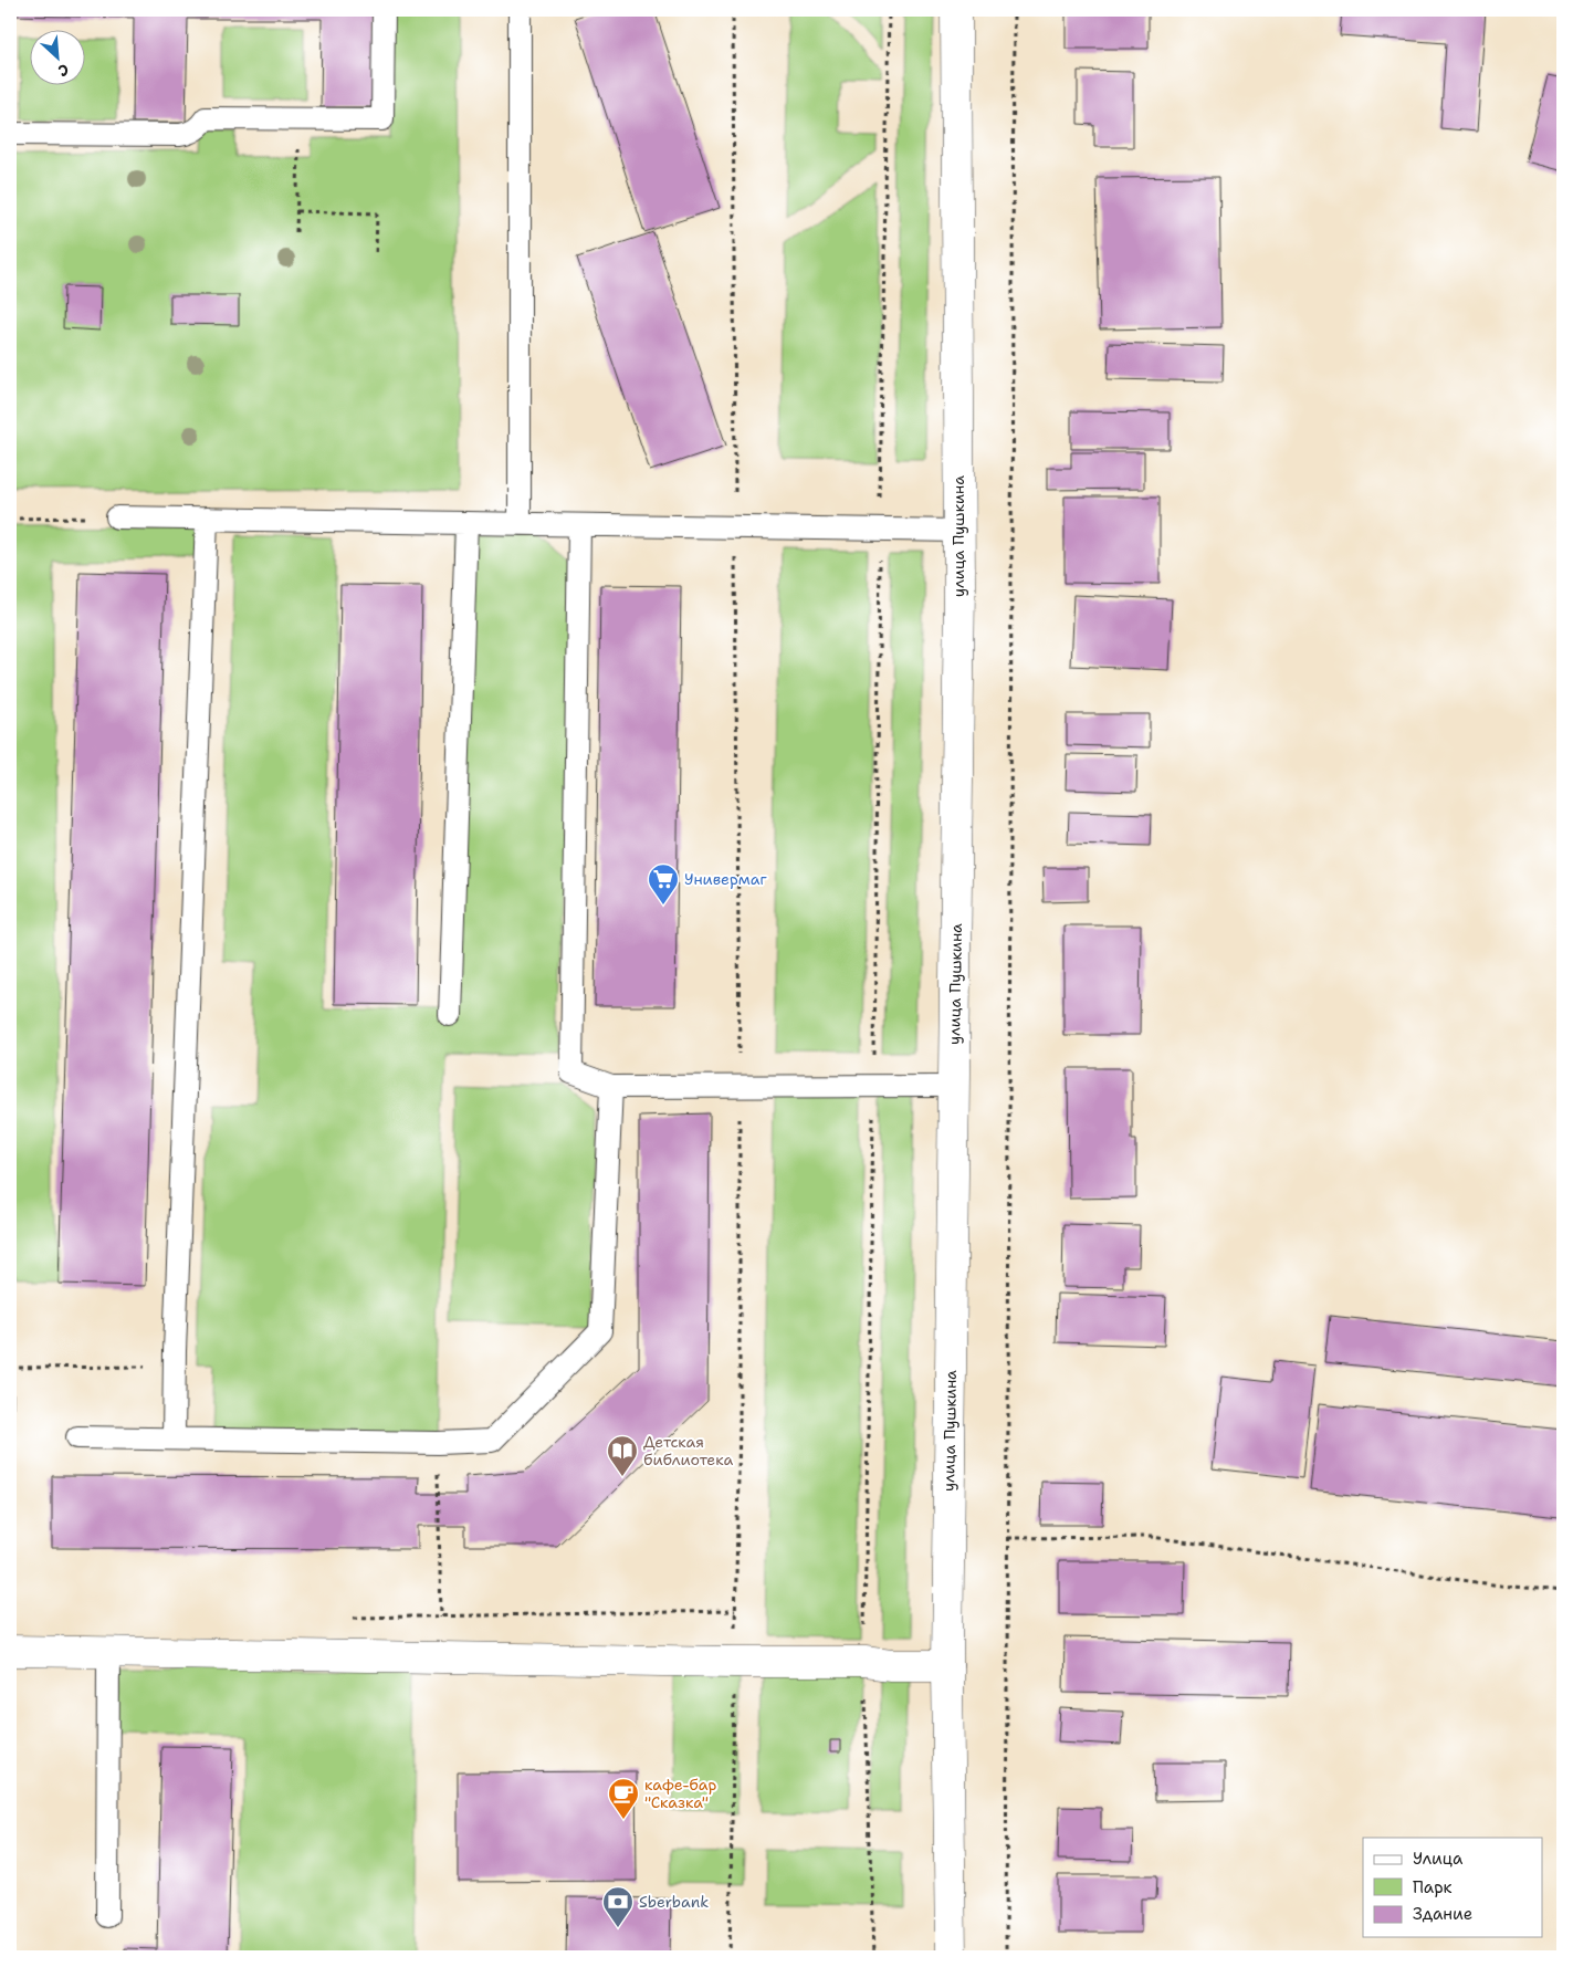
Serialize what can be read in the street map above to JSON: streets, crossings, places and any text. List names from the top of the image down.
{
  "streets": {
    "main road": ["улица Пушкина"]
  },
  "places": {
    "supermarket": ["Универмаг"],
    "library": ["Детская библиотека"],
    "cafe": ["кафе-бар \"Сказка\""],
    "bank": ["Sberbank"]
  },
  "legend": ["Улица", "Парк", "Здание"],
  "north": "bottom right"
}
